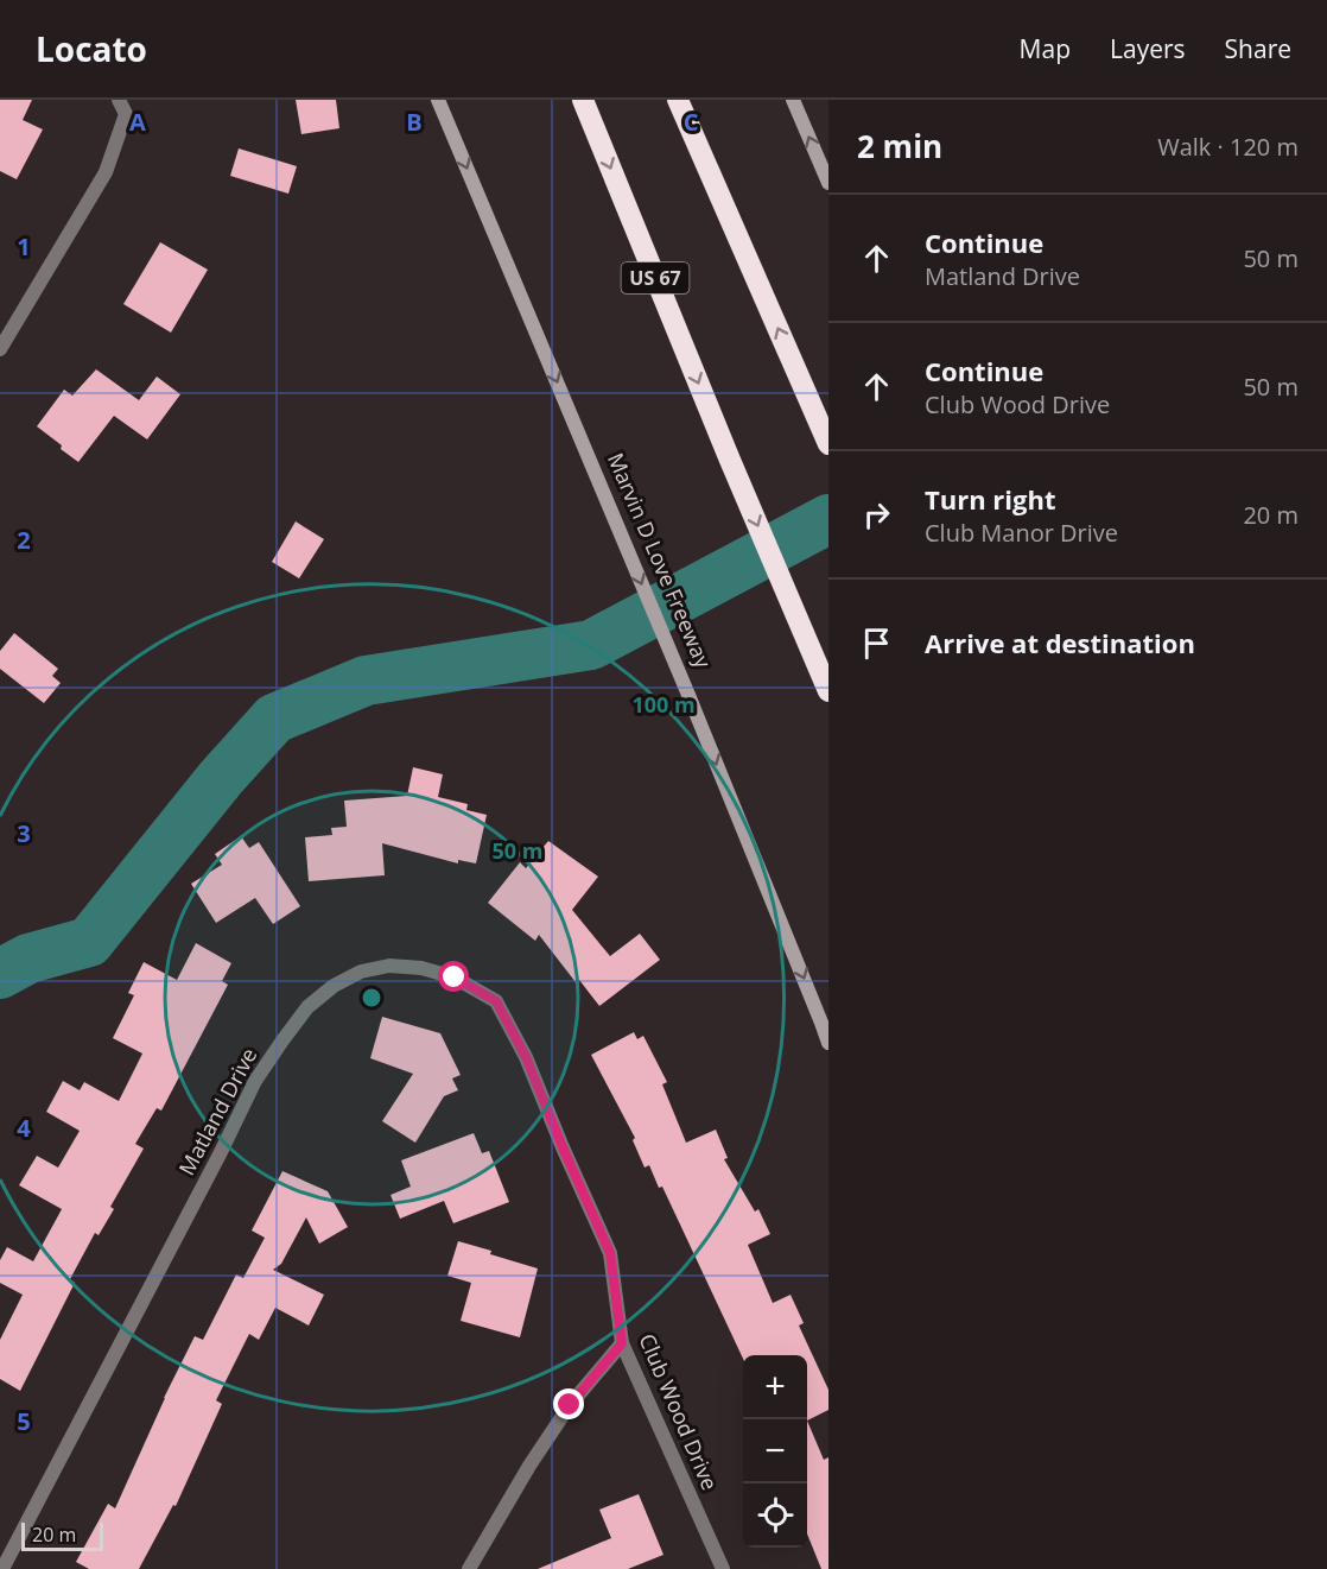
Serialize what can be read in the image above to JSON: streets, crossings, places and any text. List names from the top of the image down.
{
  "streets": {
    "highway": ["US 67"],
    "main road": ["Marvin D Love Freeway"],
    "street": ["Matland Drive", "Club Wood Drive"]
  },
  "crossings": [
    ["Matland Drive", "Club Wood Drive"]
  ],
  "one_way": ["Marvin D Love Freeway"],
  "scale_bar": "20 m",
  "page": {
    "header": "Locato",
    "nav": ["Map", "Layers", "Share"],
    "heading": ["2 min", "Walk · 120 m"],
    "list": [
      ["Continue", "Matland Drive", "50 m"],
      ["Continue", "Club Wood Drive", "50 m"],
      ["Turn right", "Club Manor Drive", "20 m"],
      "Arrive at destination"
    ],
    "map_buttons": ["+", "−"],
    "scale": "20 m"
  },
  "grid": {
    "columns": ["A", "B", "C"],
    "rows": [
      "1",
      "2",
      "3",
      "4",
      "5"
    ]
  },
  "rings": ["100 m", "50 m"]
}
